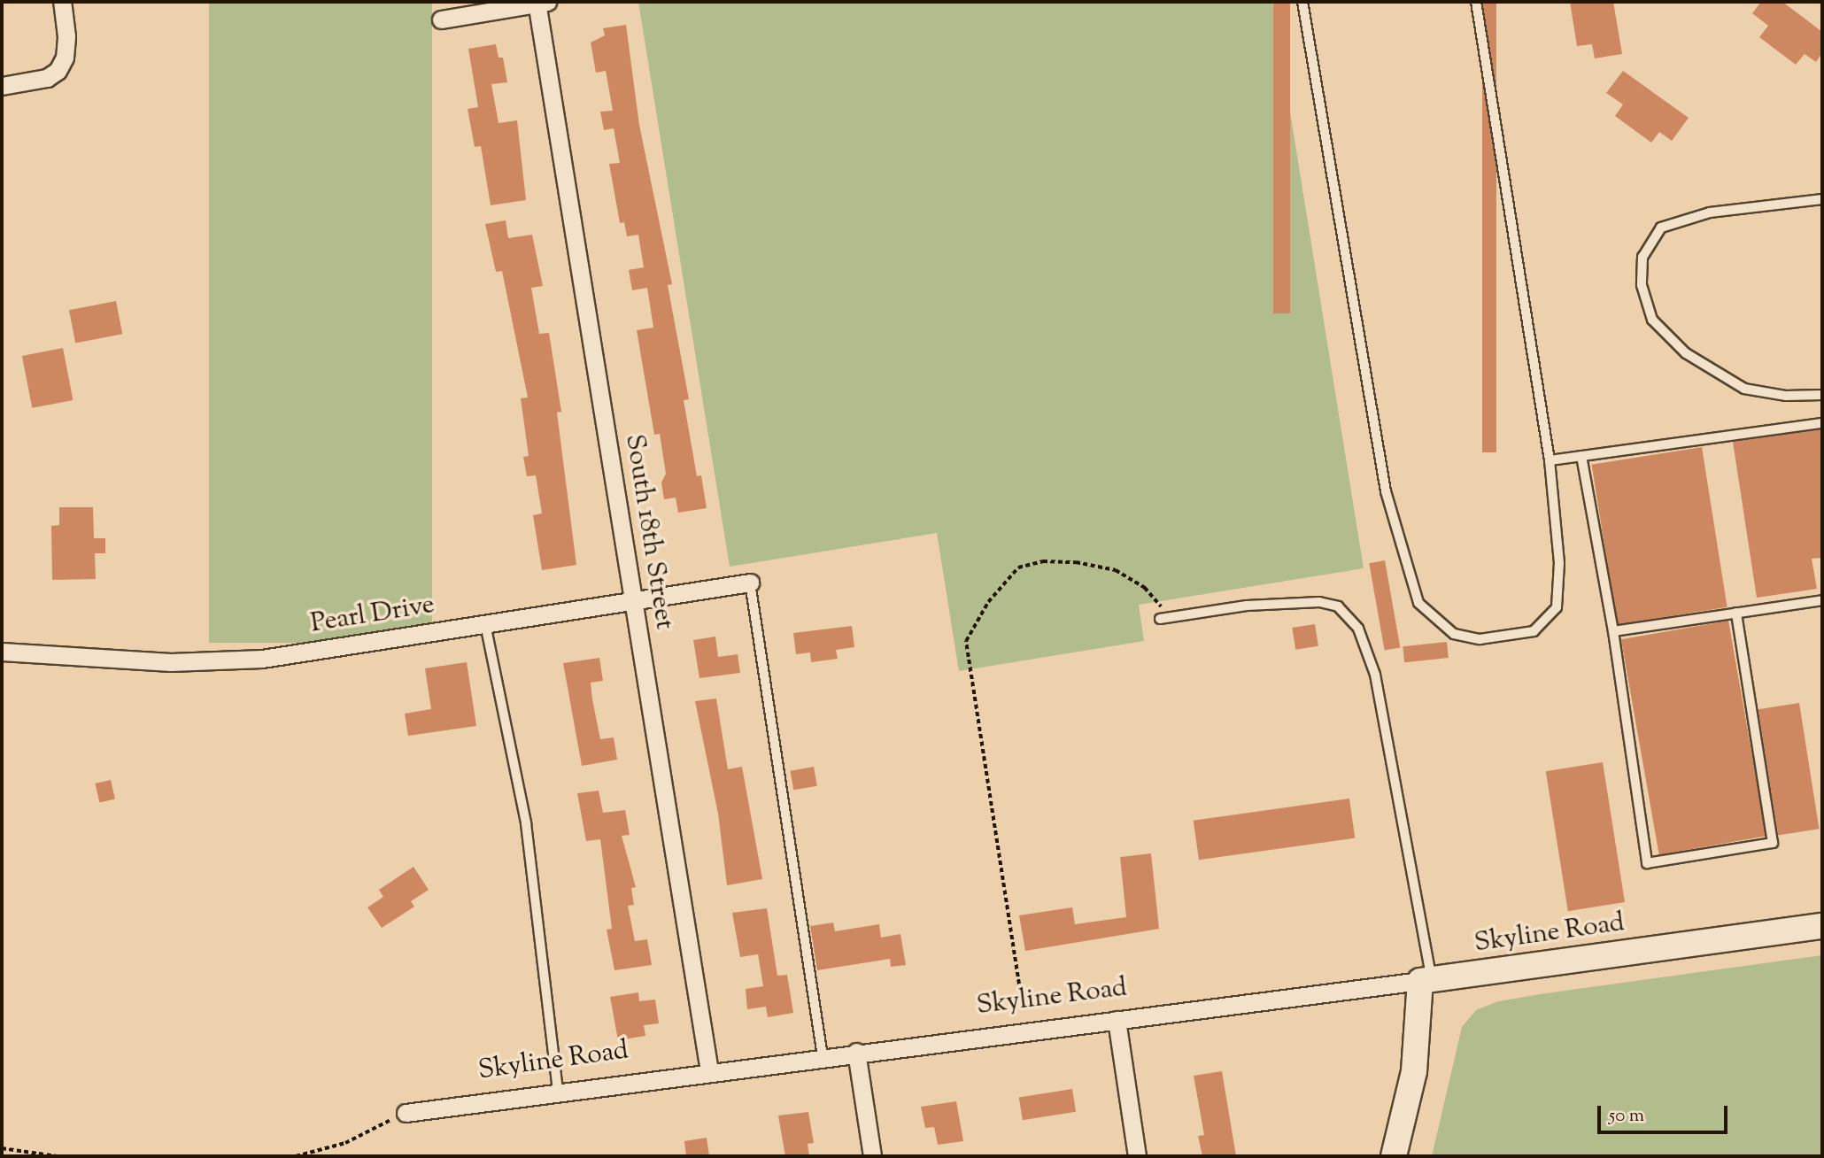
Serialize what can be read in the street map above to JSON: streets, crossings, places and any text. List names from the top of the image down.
{
  "streets": {
    "main road": ["Skyline Road"],
    "street": ["South 18th Street", "Pearl Drive"]
  },
  "crossings": [
    ["South 18th Street", "Pearl Drive"],
    ["South 18th Street", "Skyline Road"]
  ],
  "scale_bar": "50 m"
}
